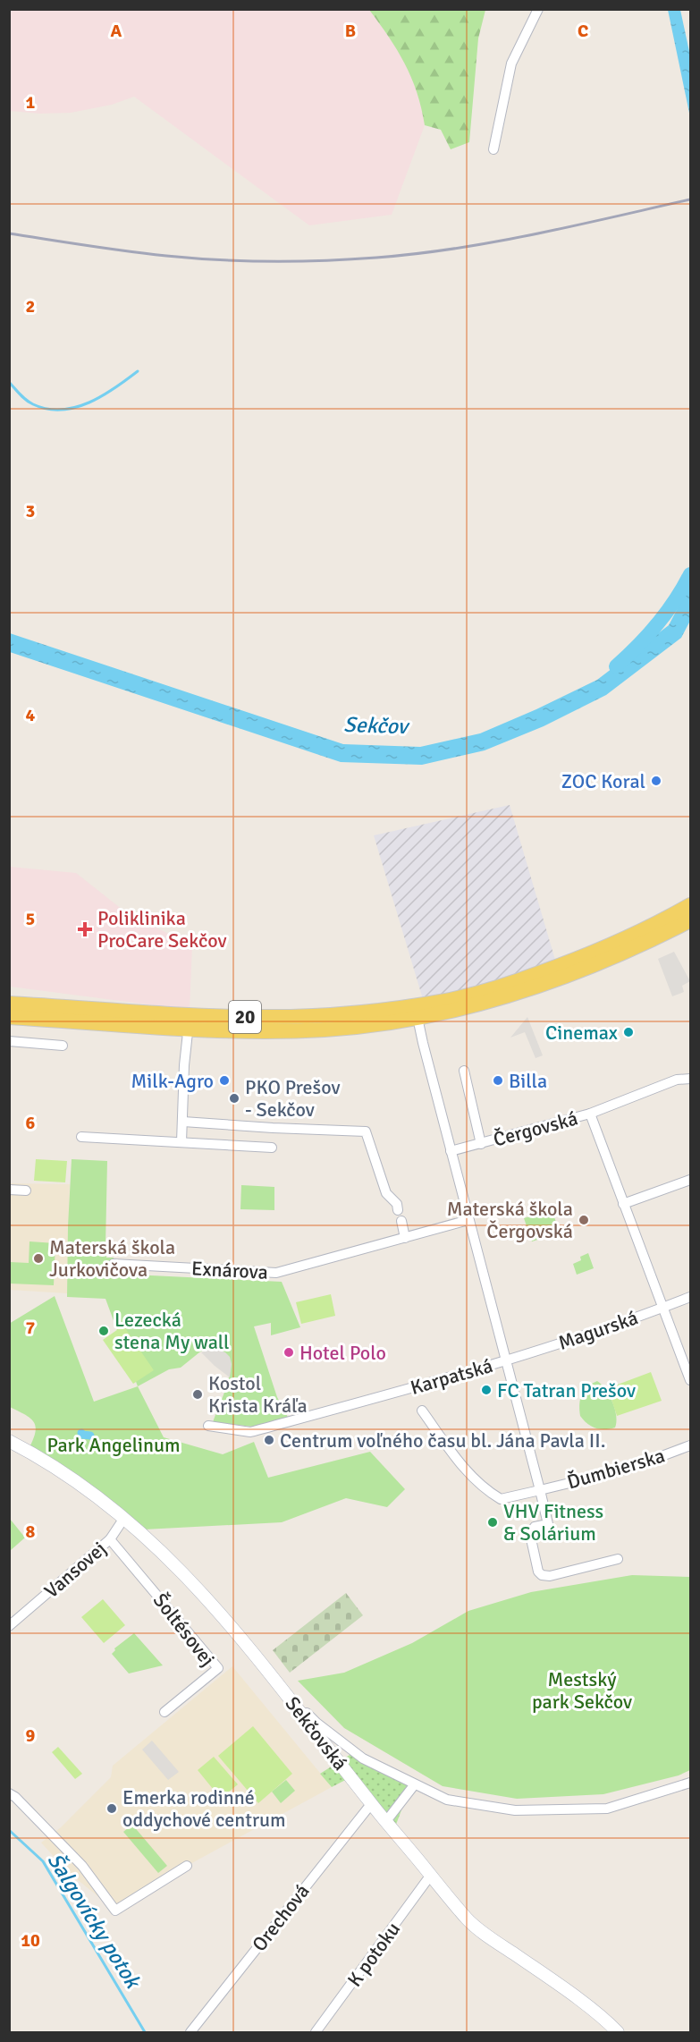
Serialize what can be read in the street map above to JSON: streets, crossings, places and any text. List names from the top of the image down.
{
  "streets": {
    "main road": ["20"],
    "street": [
      "Čergovská",
      "Exnárova",
      "Magurská",
      "Karpatská",
      "Ďumbierska",
      "Vansovej",
      "Šoltésovej",
      "Sekčovská",
      "Orechová",
      "K potoku"
    ]
  },
  "crossings": [
    ["Čergovská", "Magurská"],
    ["Exnárova", "Karpatská"],
    ["Magurská", "Karpatská"],
    ["Magurská", "Ďumbierska"],
    ["Karpatská", "Ďumbierska"],
    ["Vansovej", "Šoltésovej"],
    ["Vansovej", "Sekčovská"],
    ["Sekčovská", "Orechová"],
    ["Sekčovská", "K potoku"]
  ],
  "water": ["Sekčov", "Šalgovícky potok"],
  "parks": ["Park Angelinum", "Mestský park Sekčov"],
  "places": {
    "other": [
      "ZOC Koral",
      "Cinemax",
      "Milk-Agro",
      "Billa",
      "PKO Prešov - Sekčov",
      "Materská škola Čergovská",
      "Materská škola Jurkovičova",
      "Lezecká stena My wall",
      "Hotel Polo",
      "FC Tatran Prešov",
      "Kostol Krista Kráľa",
      "Centrum voľného času bl. Jána Pavla II.",
      "VHV Fitness & Solárium",
      "Emerka rodinné oddychové centrum"
    ],
    "health": ["Poliklinika ProCare Sekčov"]
  },
  "grid": {
    "columns": ["A", "B", "C"],
    "rows": [
      "1",
      "2",
      "3",
      "4",
      "5",
      "6",
      "7",
      "8",
      "9",
      "10"
    ]
  }
}
